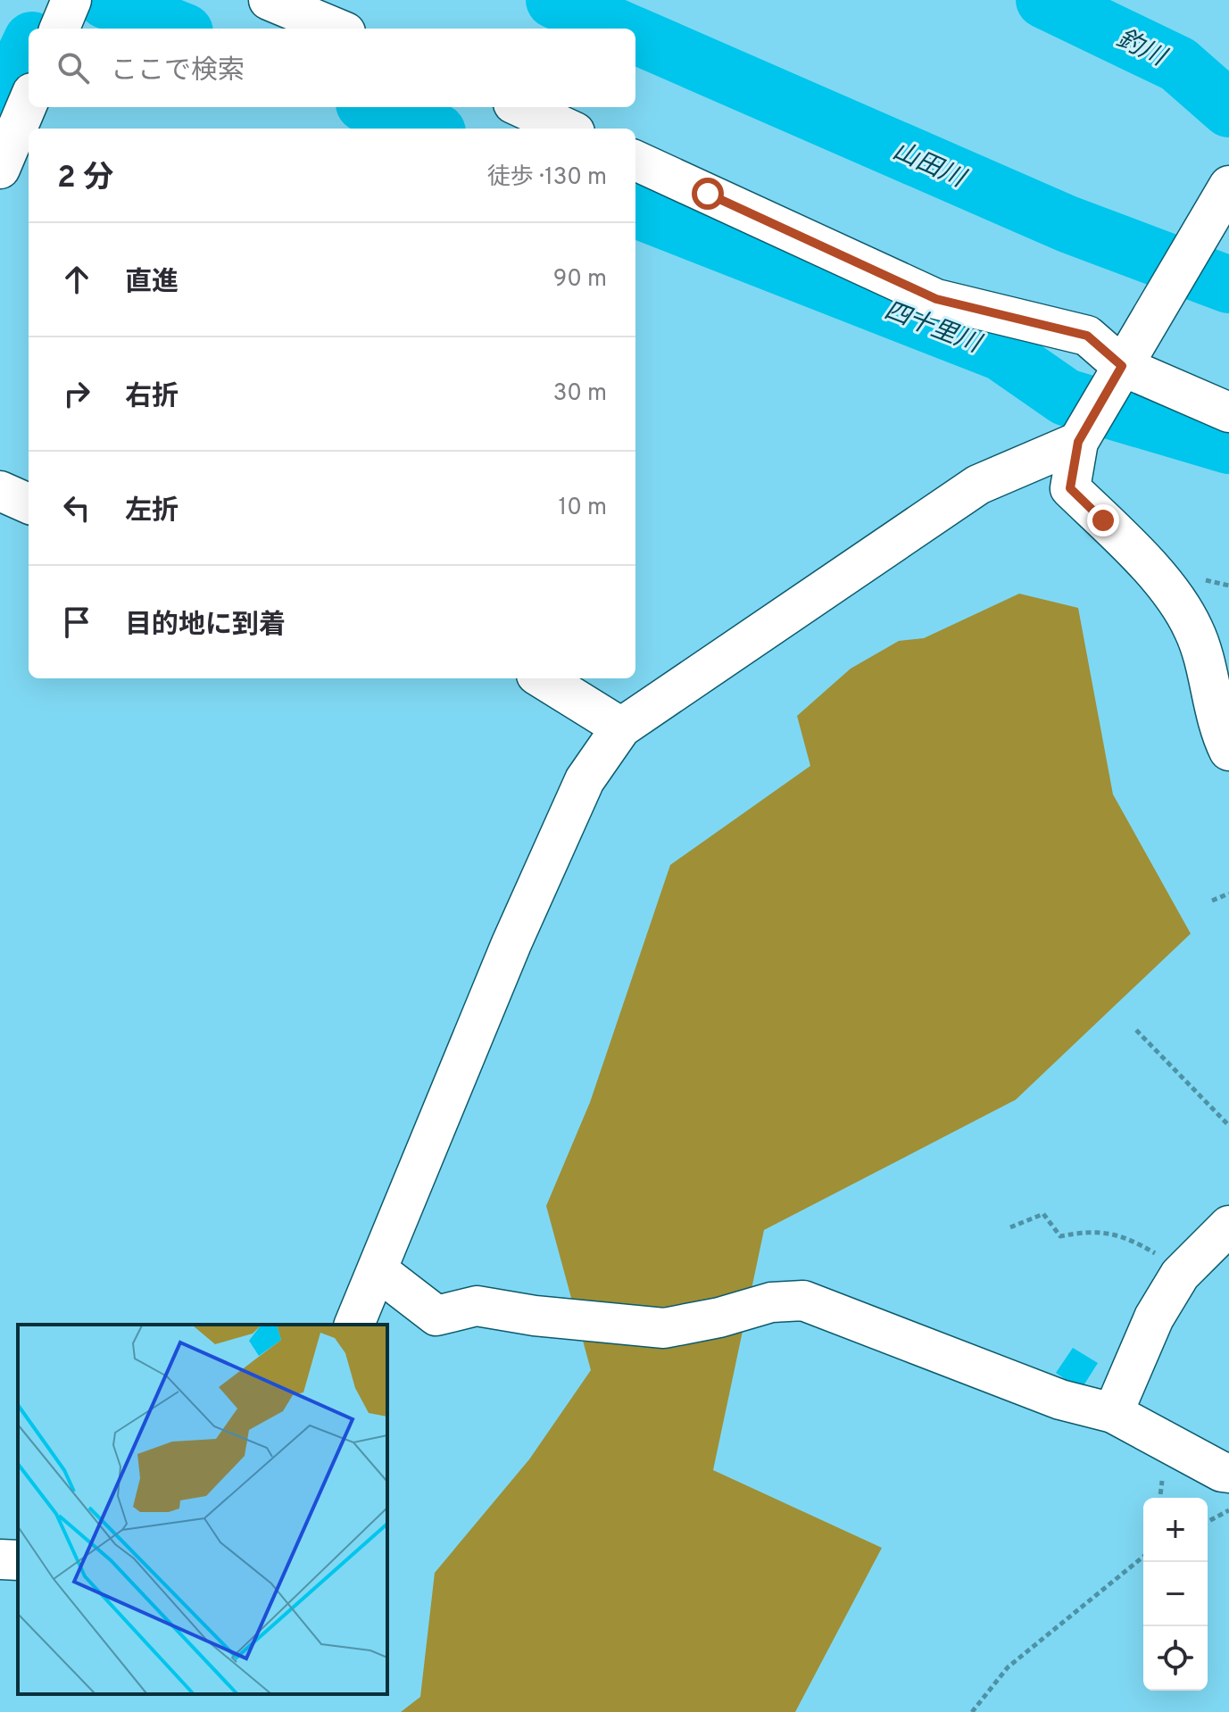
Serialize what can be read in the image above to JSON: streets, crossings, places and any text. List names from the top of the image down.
{
  "water": ["釣川", "山田川", "四十里川"],
  "page": {
    "search": "ここで検索",
    "heading": ["2 分", "徒歩 · 130 m"],
    "list": [
      ["直進", "90 m"],
      ["右折", "30 m"],
      ["左折", "10 m"],
      "目的地に到着"
    ],
    "map_buttons": ["+", "−"]
  }
}
